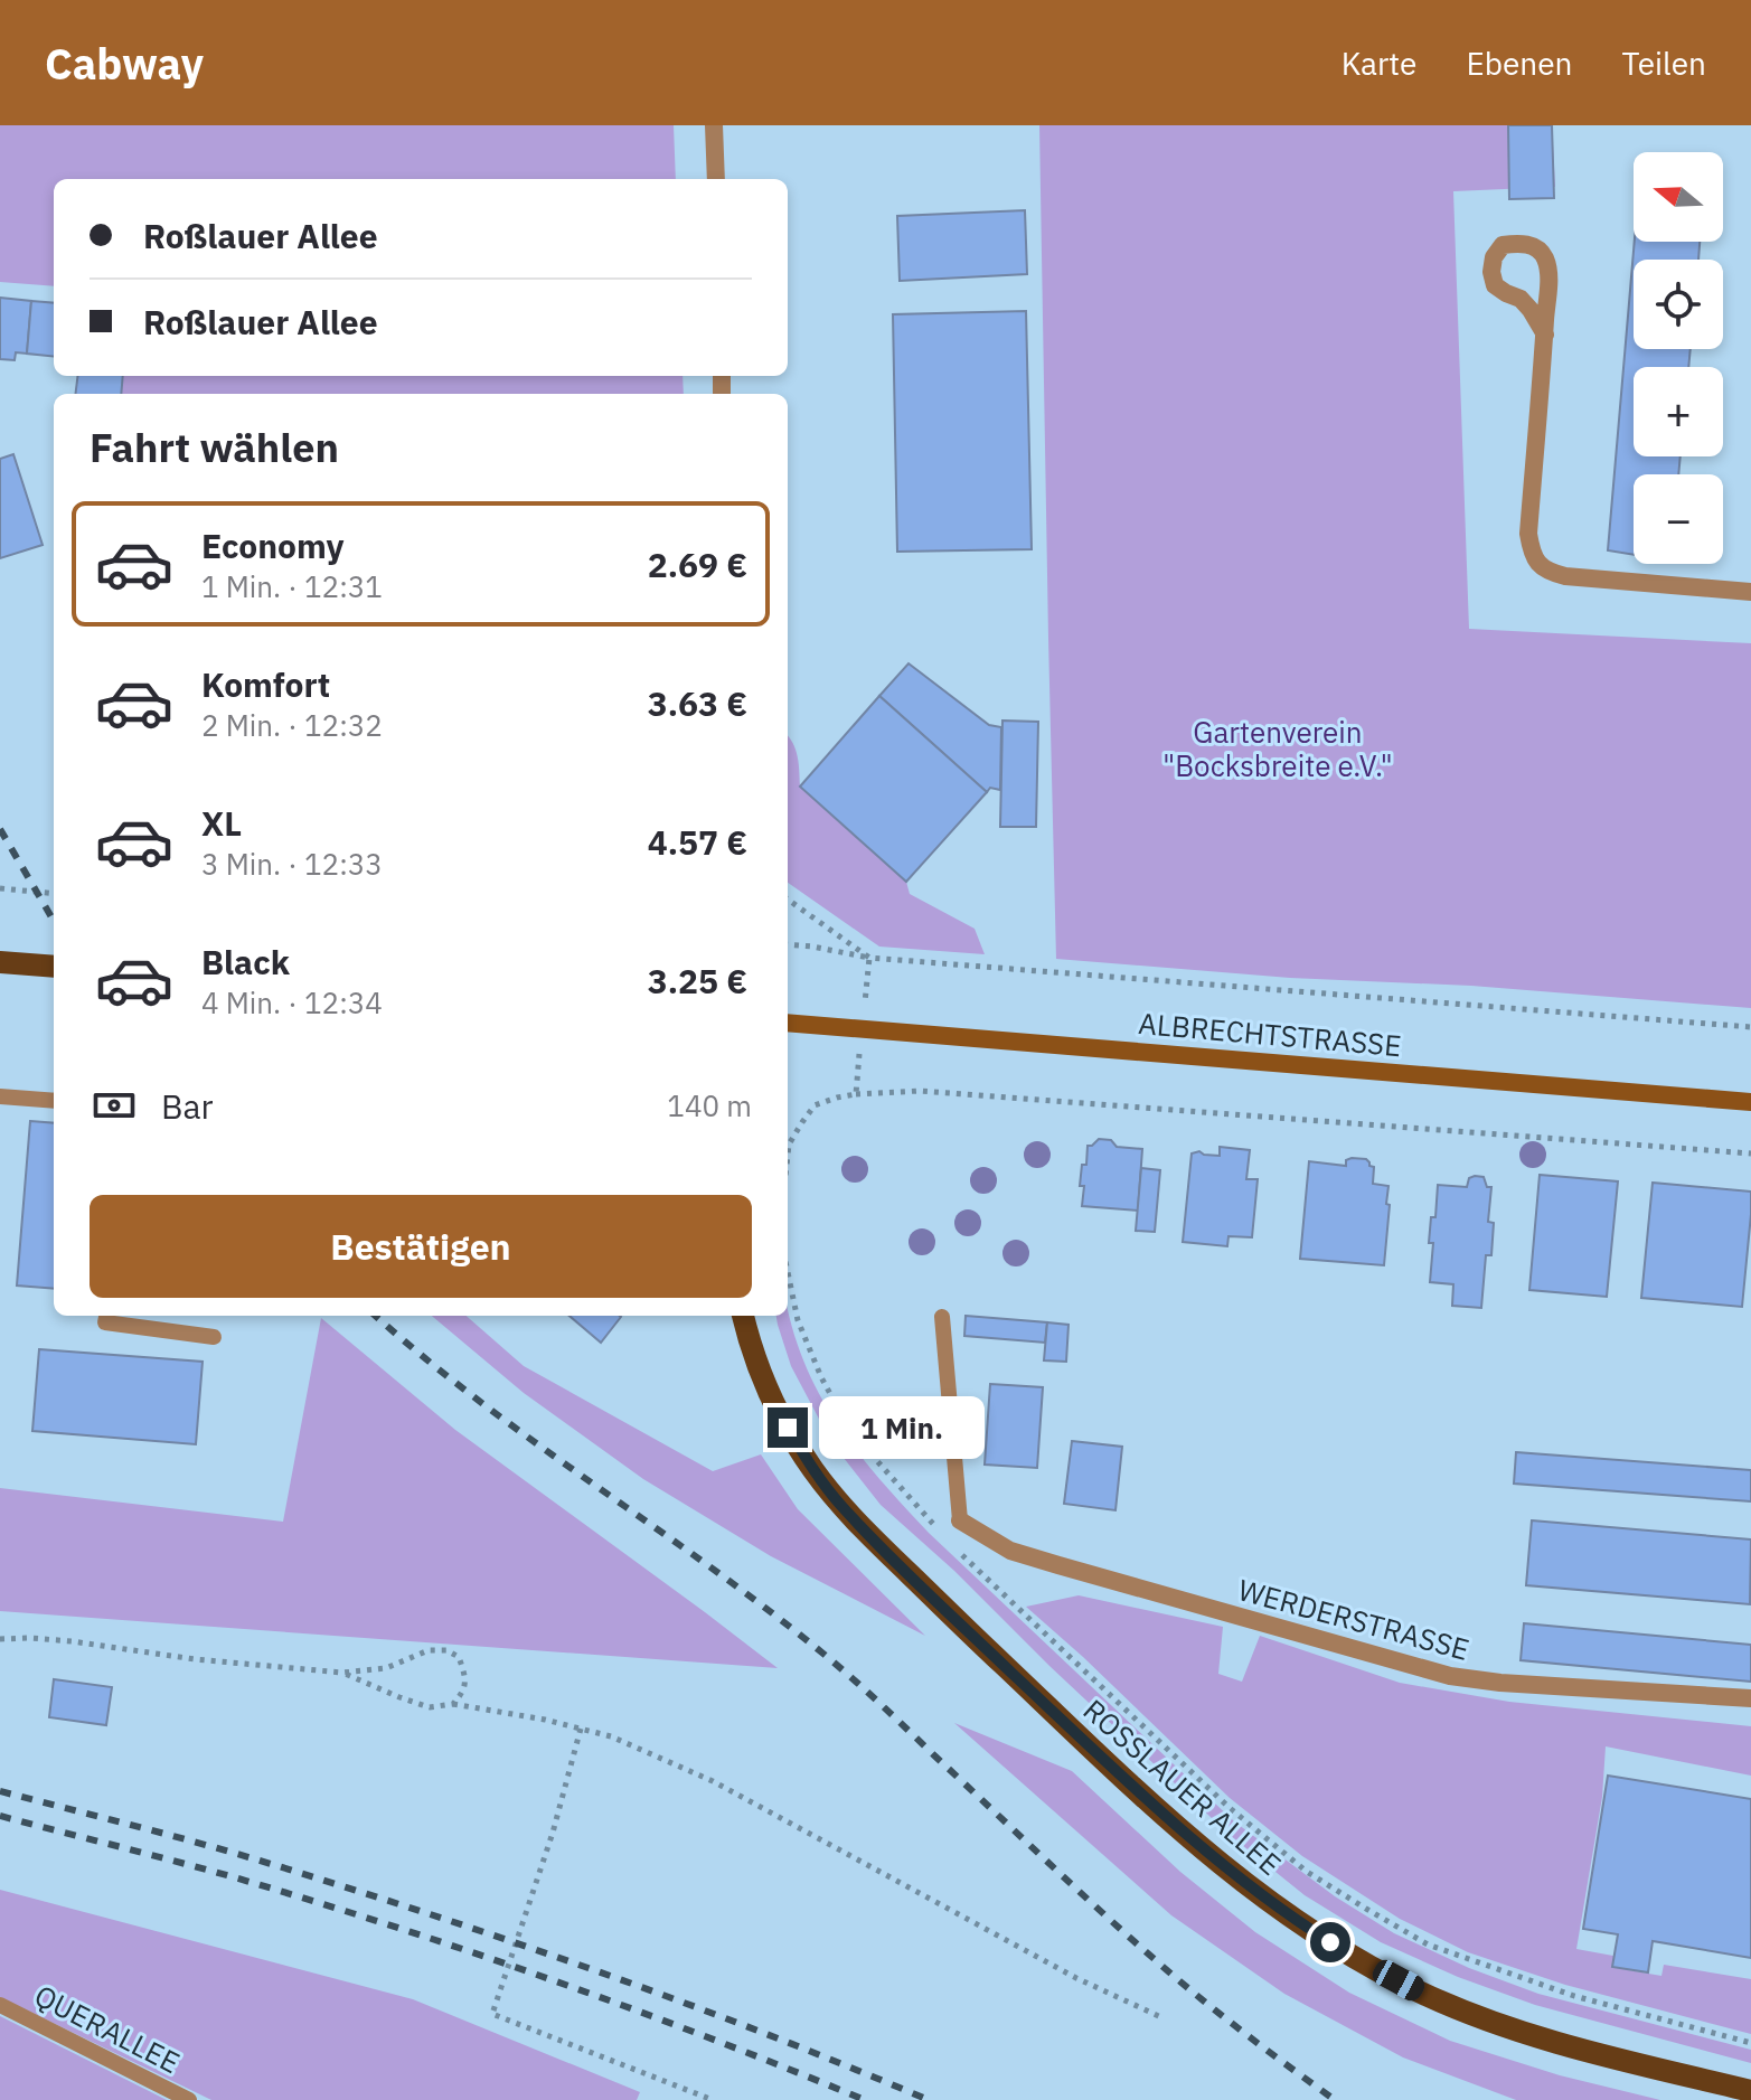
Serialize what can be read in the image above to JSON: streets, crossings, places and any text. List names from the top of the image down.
{
  "streets": {
    "main road": ["ALBRECHTSTRASSE", "ROSSLAUER ALLEE"],
    "street": ["WERDERSTRASSE"],
    "lane": ["QUERALLEE"]
  },
  "parks": ["Gartenverein \"Bocksbreite e.V.\""],
  "north": "left",
  "page": {
    "header": "Cabway",
    "nav": ["Karte", "Ebenen", "Teilen"],
    "map_buttons": ["+", "−"],
    "banner": ["Roßlauer Allee", "Roßlauer Allee"],
    "heading": "Fahrt wählen",
    "list": [
      {
        "name": "Economy",
        "note": "1 Min. · 12:31",
        "value": "2.69 €"
      },
      {
        "name": "Komfort",
        "note": "2 Min. · 12:32",
        "value": "3.63 €"
      },
      {
        "name": "XL",
        "note": "3 Min. · 12:33",
        "value": "4.57 €"
      },
      {
        "name": "Black",
        "note": "4 Min. · 12:34",
        "value": "3.25 €"
      }
    ],
    "pay": ["Bar", "140 m"],
    "buttons": "Bestätigen",
    "bubble": "1 Min."
  }
}
